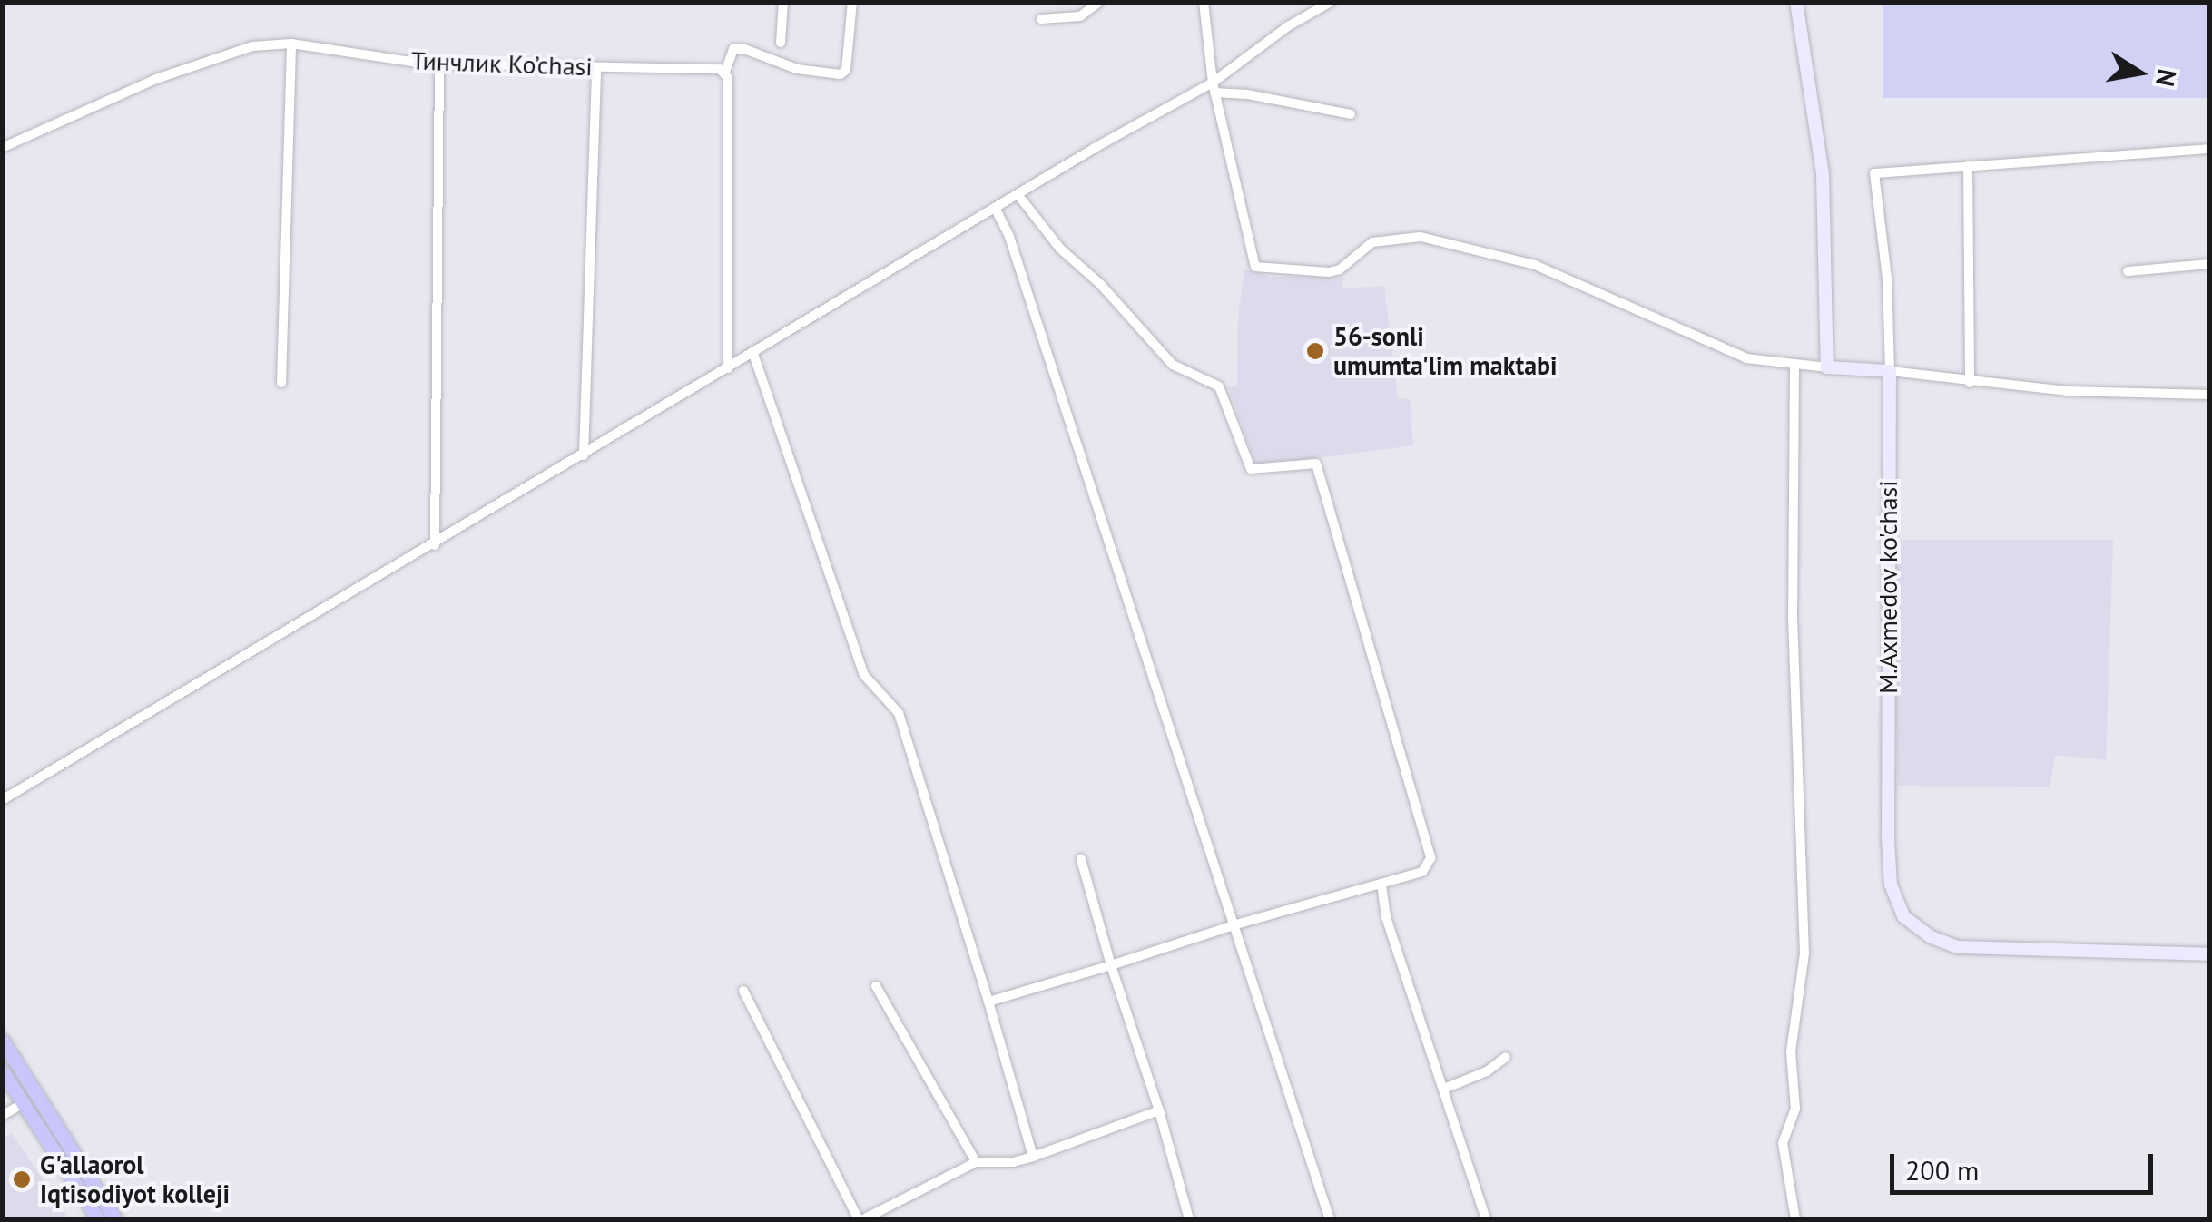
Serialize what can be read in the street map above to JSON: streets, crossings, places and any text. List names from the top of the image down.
{
  "streets": {
    "main road": ["M.Axmedov ko'chasi"],
    "street": ["Тинчлик Ko’chasi"]
  },
  "places": ["56-sonli umumta'lim maktabi", "G'allaorol Iqtisodiyot kolleji"],
  "scale_bar": "200 m",
  "north": "right"
}
